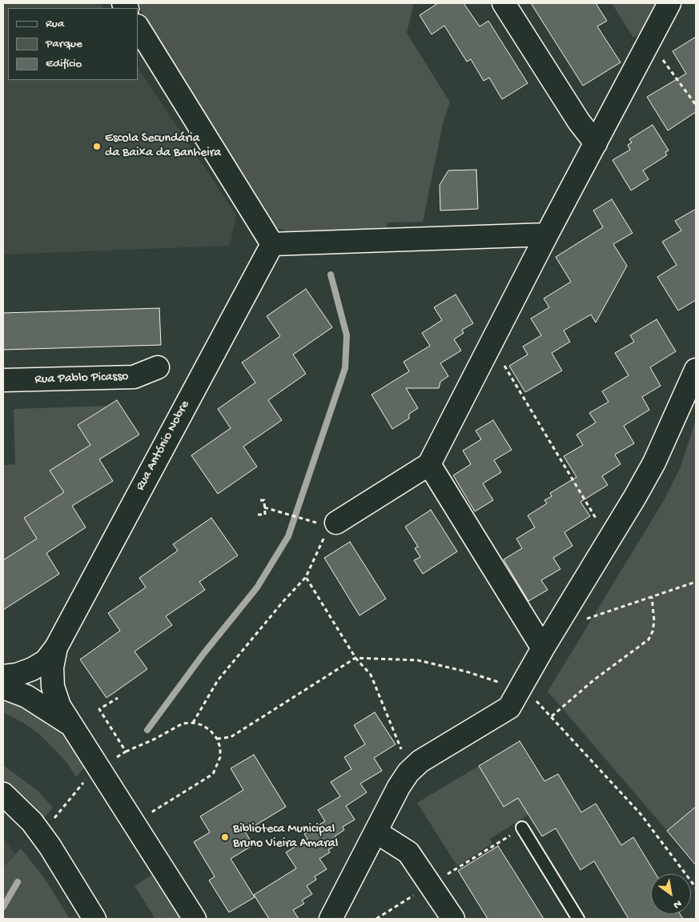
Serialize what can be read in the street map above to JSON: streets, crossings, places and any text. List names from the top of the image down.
{
  "streets": {
    "street": ["Rua Pablo Picasso", "Rua António Nobre"]
  },
  "places": ["Escola Secundária da Baixa da Banheira", "Biblioteca Municipal Bruno Vieira Amaral"],
  "legend": ["Rua", "Parque", "Edifício"],
  "north": "bottom right"
}
